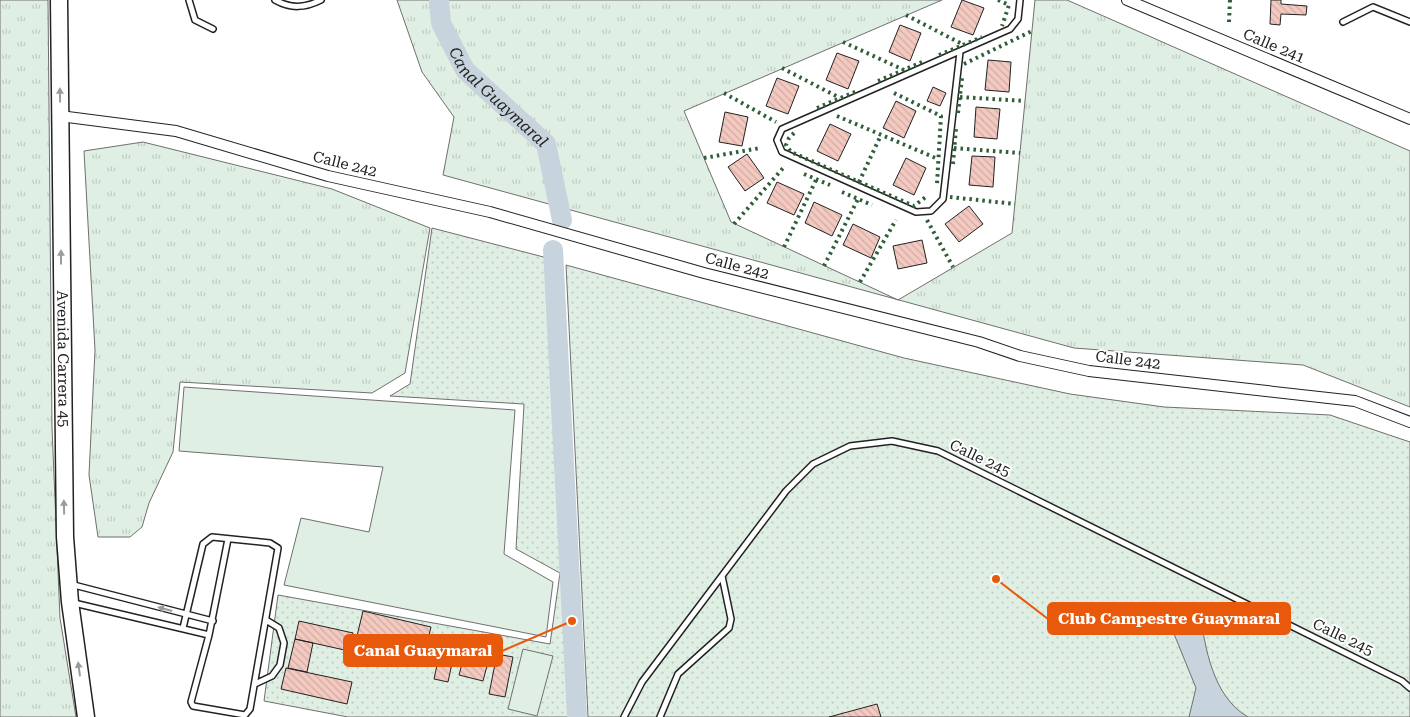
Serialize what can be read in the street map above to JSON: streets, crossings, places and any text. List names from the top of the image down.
{
  "streets": {
    "highway": ["Avenida Carrera 45"],
    "street": ["Calle 241", "Calle 242"],
    "lane": ["Calle 245"]
  },
  "crossings": [
    ["Calle 242", "Avenida Carrera 45"]
  ],
  "one_way": ["Avenida Carrera 45"],
  "water": ["Canal Guaymaral"],
  "places": ["Club Campestre Guaymaral", "Canal Guaymaral"]
}
